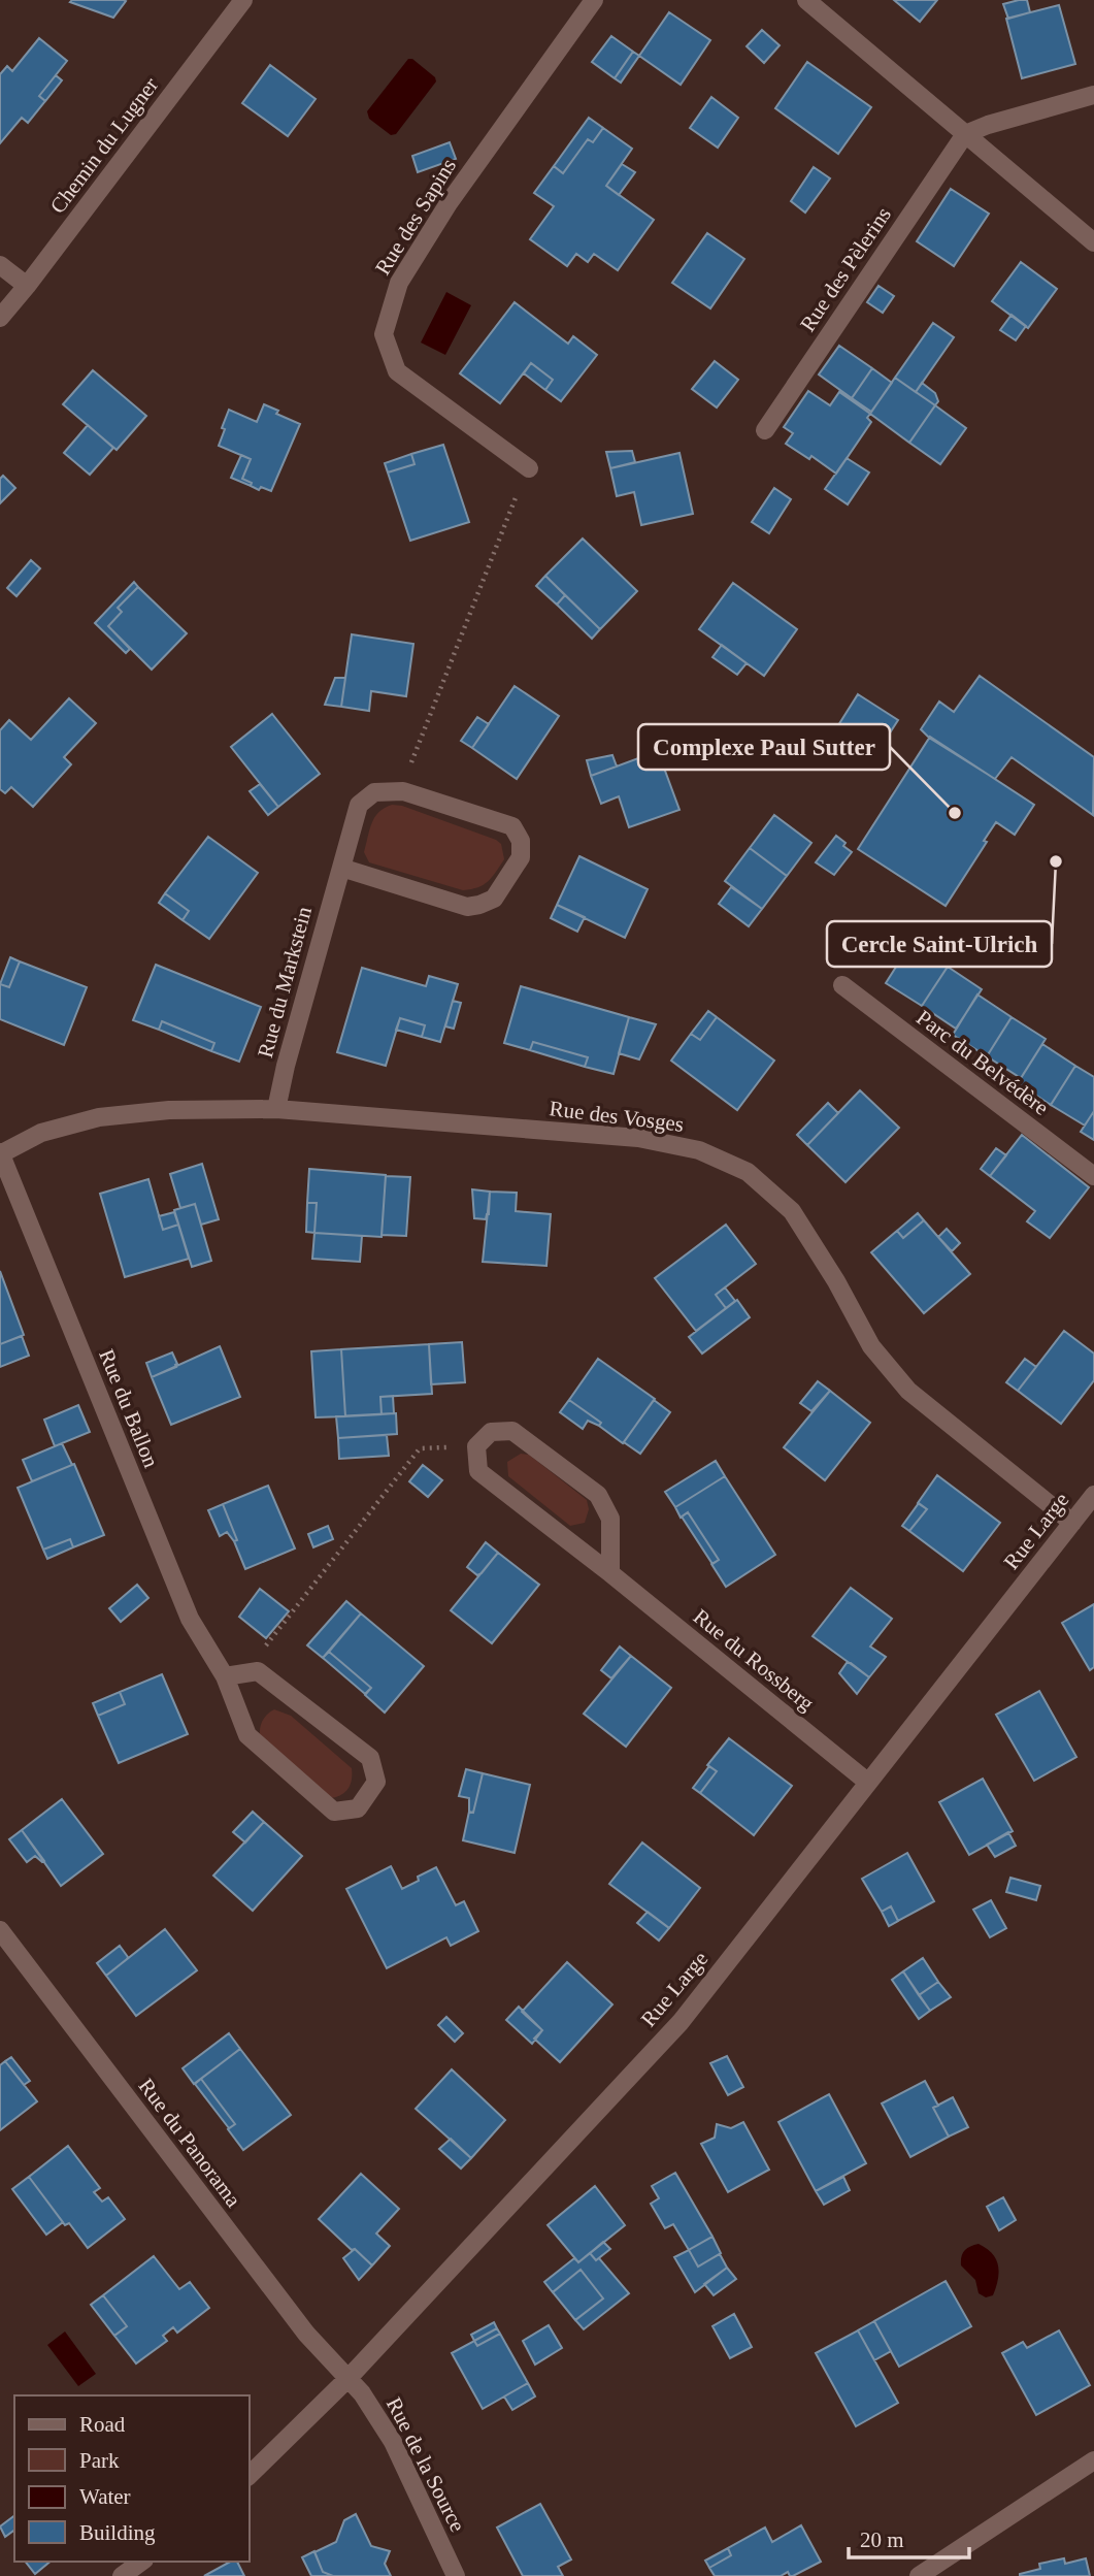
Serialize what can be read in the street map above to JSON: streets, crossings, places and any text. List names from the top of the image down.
{
  "streets": {
    "street": [
      "Chemin du Lugner",
      "Rue des Sapins",
      "Rue des Pèlerins",
      "Rue du Markstein",
      "Parc du Belvédère",
      "Rue des Vosges",
      "Rue du Ballon",
      "Rue Large",
      "Rue du Rossberg",
      "Rue du Panorama",
      "Rue de la Source"
    ]
  },
  "crossings": [
    ["Rue du Markstein", "Rue des Vosges"],
    ["Rue des Vosges", "Rue du Ballon"],
    ["Rue des Vosges", "Rue Large"],
    ["Rue Large", "Rue du Rossberg"],
    ["Rue Large", "Rue du Panorama"],
    ["Rue Large", "Rue de la Source"],
    ["Rue du Panorama", "Rue de la Source"]
  ],
  "places": ["Complexe Paul Sutter", "Cercle Saint-Ulrich"],
  "legend": [
    "Road",
    "Park",
    "Water",
    "Building"
  ],
  "scale_bar": "20 m"
}
